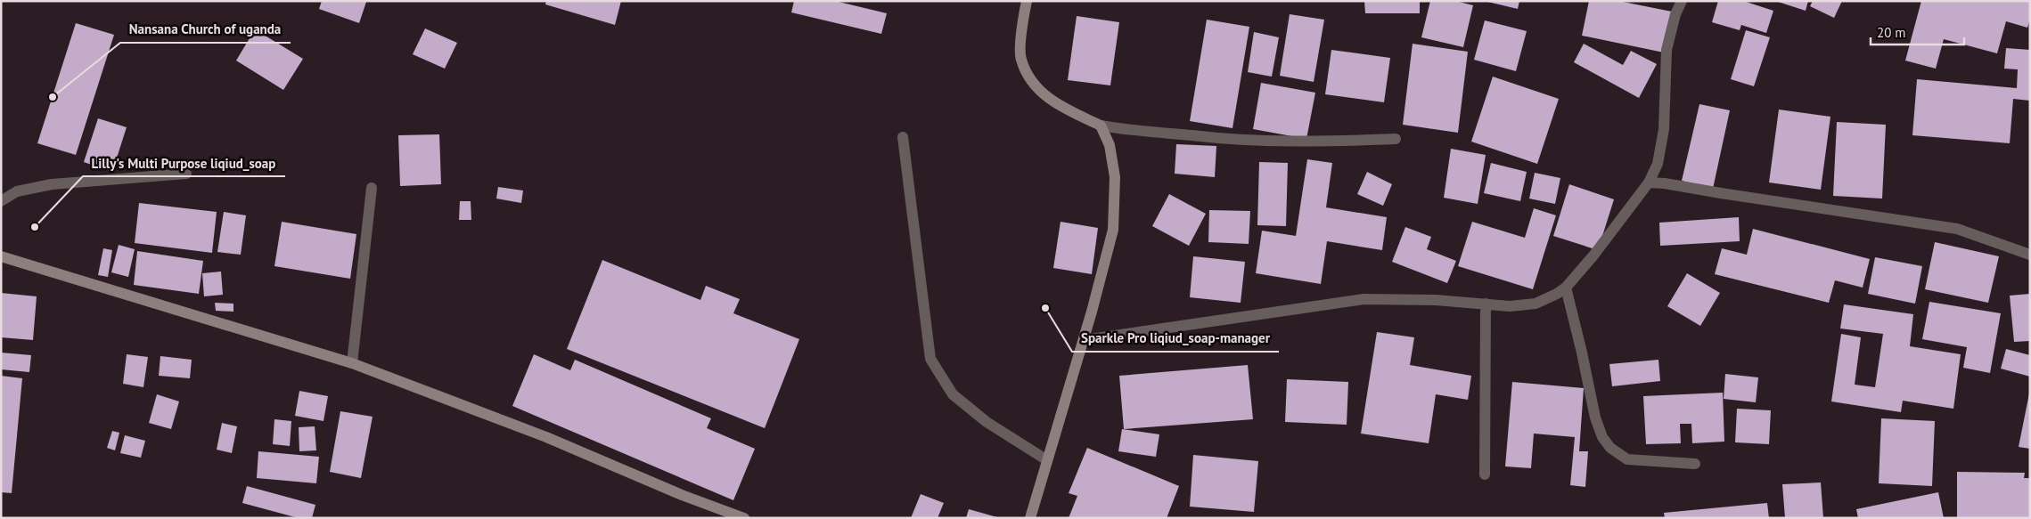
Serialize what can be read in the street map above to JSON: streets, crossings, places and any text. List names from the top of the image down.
{
  "places": ["Nansana Church of uganda", "Lilly's Multi Purpose liqiud_soap", "Sparkle Pro liqiud_soap-manager"],
  "scale_bar": "20 m"
}
